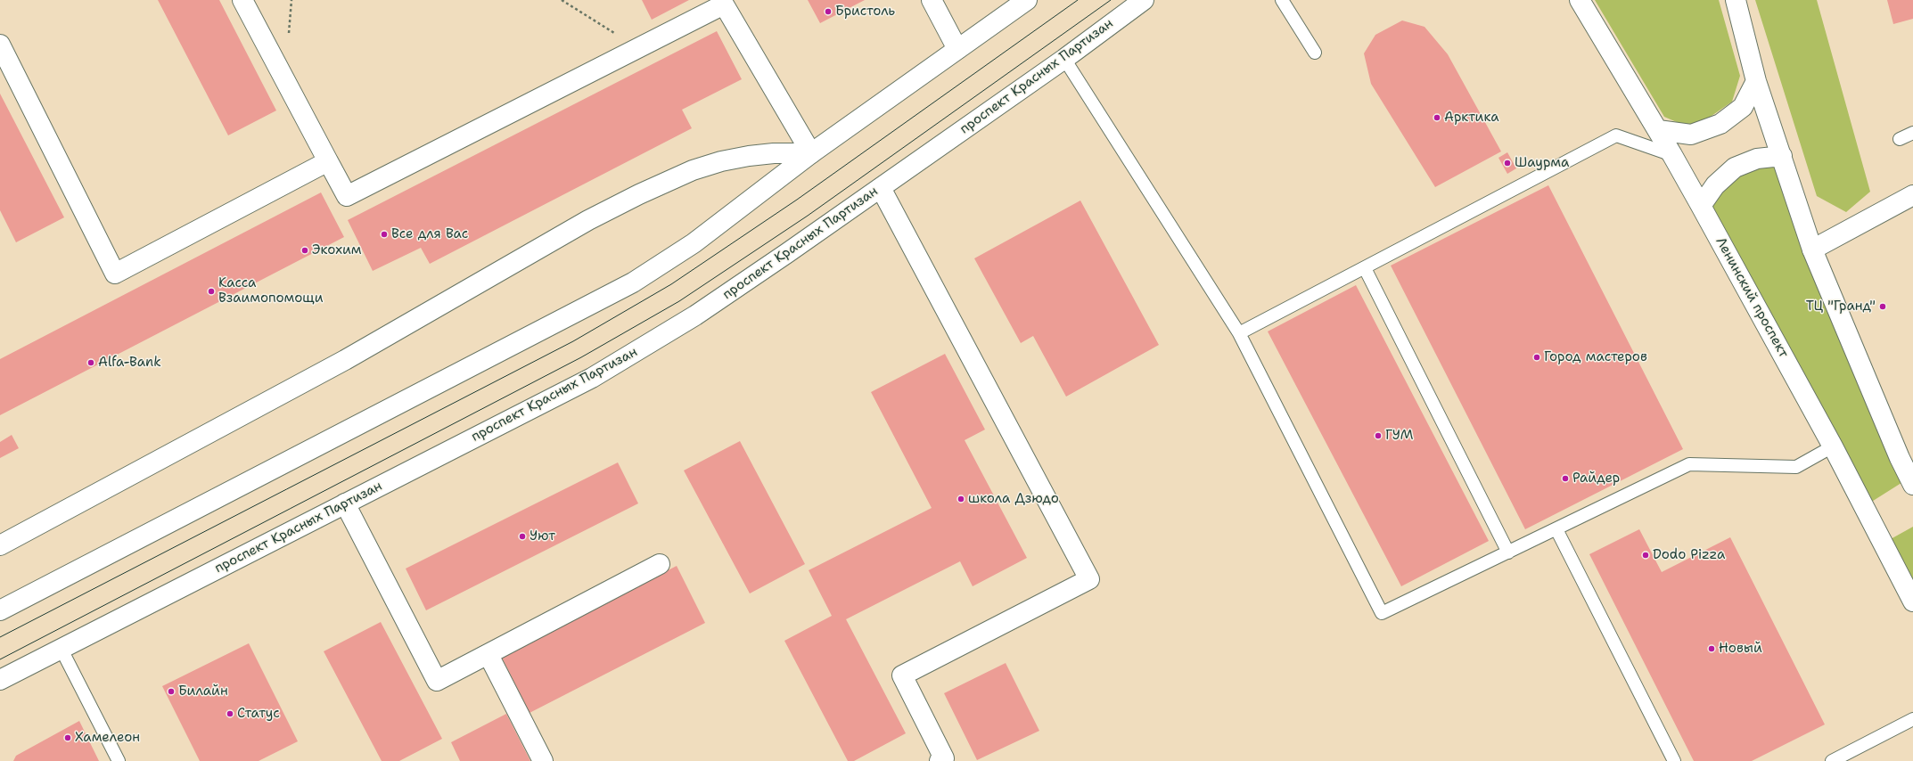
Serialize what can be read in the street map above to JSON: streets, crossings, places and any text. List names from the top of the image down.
{
  "streets": {
    "main road": ["проспект Красных Партизан", "Ленинский проспект"]
  },
  "places": [
    "Бристоль",
    "Арктика",
    "Шаурма",
    "Все для Вас",
    "Экохим",
    "Касса Взаимопомощи",
    "ТЦ \"Гранд\"",
    "Город мастеров",
    "Alfa-Bank",
    "ГУМ",
    "Райдер",
    "школа Дзюдо",
    "Уют",
    "Dodo Pizza",
    "Новый",
    "Билайн",
    "Статус",
    "Хамелеон"
  ]
}
